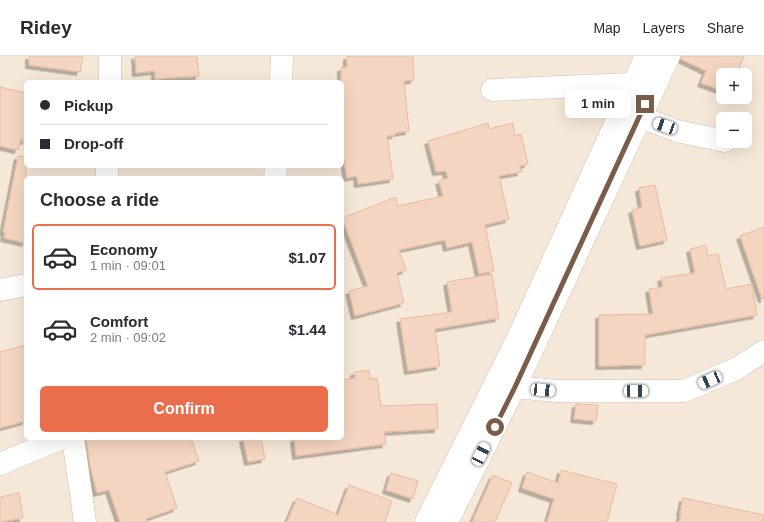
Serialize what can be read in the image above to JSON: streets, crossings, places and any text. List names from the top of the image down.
{
  "page": {
    "header": "Ridey",
    "nav": ["Map", "Layers", "Share"],
    "map_buttons": ["+", "−"],
    "banner": ["Pickup", "Drop-off"],
    "bubble": "1 min",
    "heading": "Choose a ride",
    "list": [
      {
        "name": "Economy",
        "note": "1 min · 09:01",
        "value": "$1.07"
      },
      {
        "name": "Comfort",
        "note": "2 min · 09:02",
        "value": "$1.44"
      }
    ],
    "buttons": "Confirm"
  }
}
